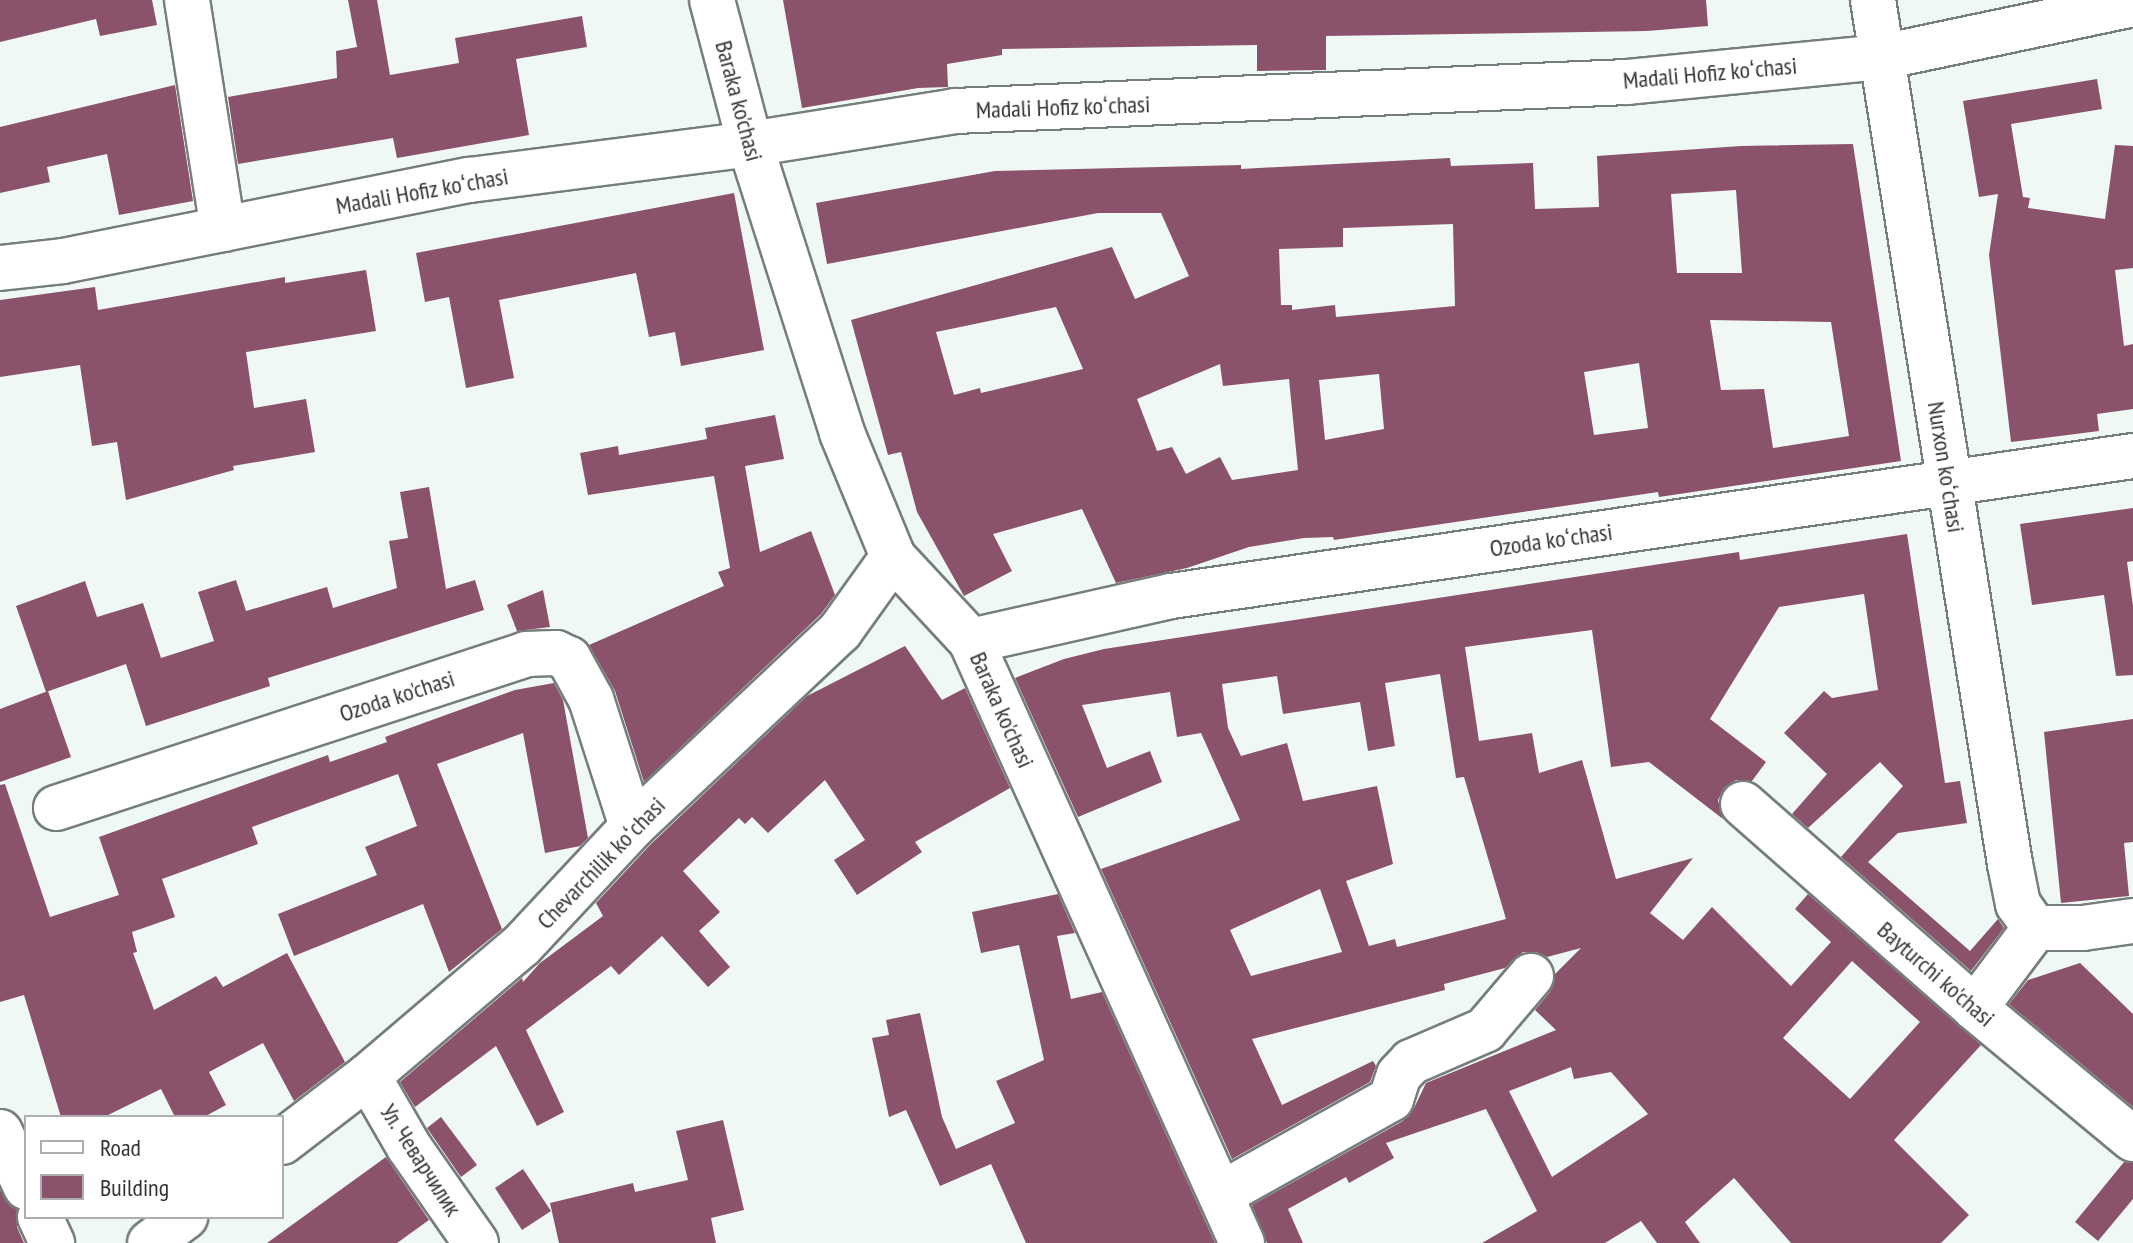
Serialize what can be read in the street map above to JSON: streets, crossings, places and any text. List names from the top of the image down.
{
  "streets": {
    "street": [
      "Madali Hofiz koʻchasi",
      "Baraka ko'chasi",
      "Nurxon koʻchasi",
      "Ozoda koʻchasi",
      "Ozoda ko'chasi",
      "Chevarchilik koʻchasi",
      "Bayturchi ko'chasi",
      "Ул. Чеварчилик"
    ]
  },
  "crossings": [
    ["Madali Hofiz koʻchasi", "Baraka ko'chasi"],
    ["Madali Hofiz koʻchasi", "Nurxon koʻchasi"],
    ["Baraka ko'chasi", "Ozoda koʻchasi"],
    ["Baraka ko'chasi", "Chevarchilik koʻchasi"],
    ["Nurxon koʻchasi", "Ozoda koʻchasi"],
    ["Ozoda ko'chasi", "Chevarchilik koʻchasi"],
    ["Chevarchilik koʻchasi", "Ул. Чеварчилик"]
  ],
  "legend": ["Road", "Building"]
}
